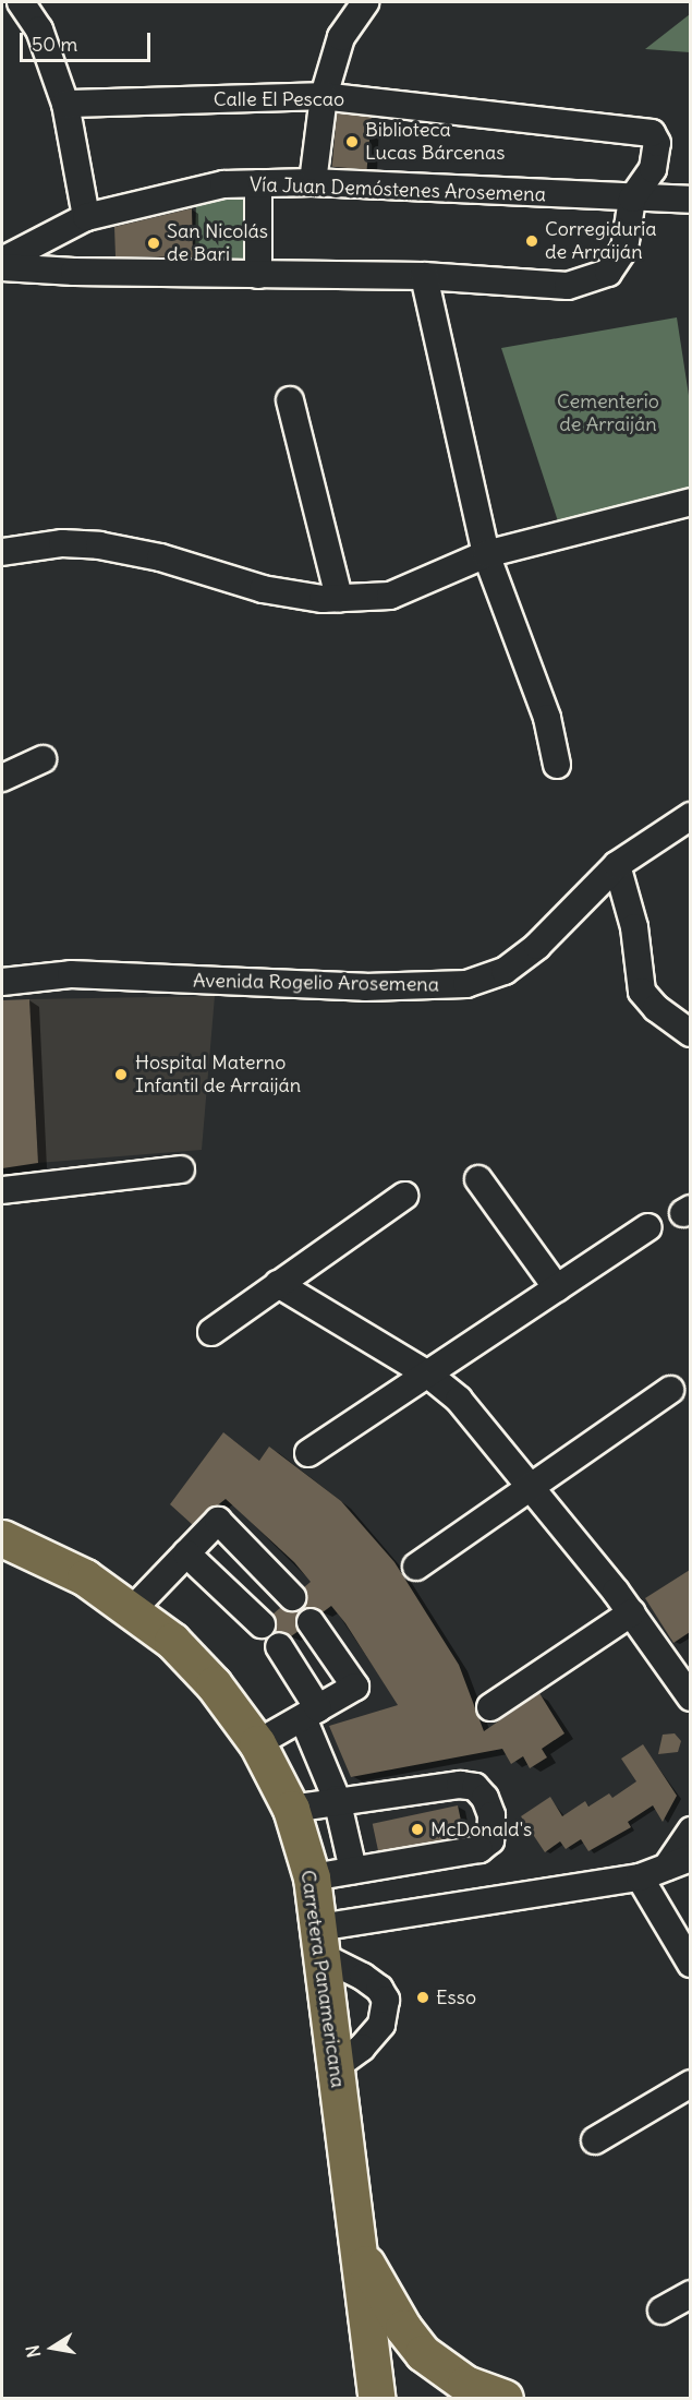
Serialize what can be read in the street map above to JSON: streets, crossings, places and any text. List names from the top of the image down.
{
  "streets": {
    "highway": ["Carretera Panamericana"],
    "street": ["Calle El Pescao", "Vía Juan Demóstenes Arosemena", "Avenida Rogelio Arosemena"]
  },
  "crossings": [
    ["Calle El Pescao", "Vía Juan Demóstenes Arosemena"]
  ],
  "parks": ["Cementerio de Arraiján"],
  "places": [
    "Biblioteca Lucas Bárcenas",
    "Corregiduría de Arraiján",
    "San Nicolás de Bari",
    "Hospital Materno Infantil de Arraiján",
    "McDonald's",
    "Esso"
  ],
  "scale_bar": "50 m",
  "north": "left"
}
